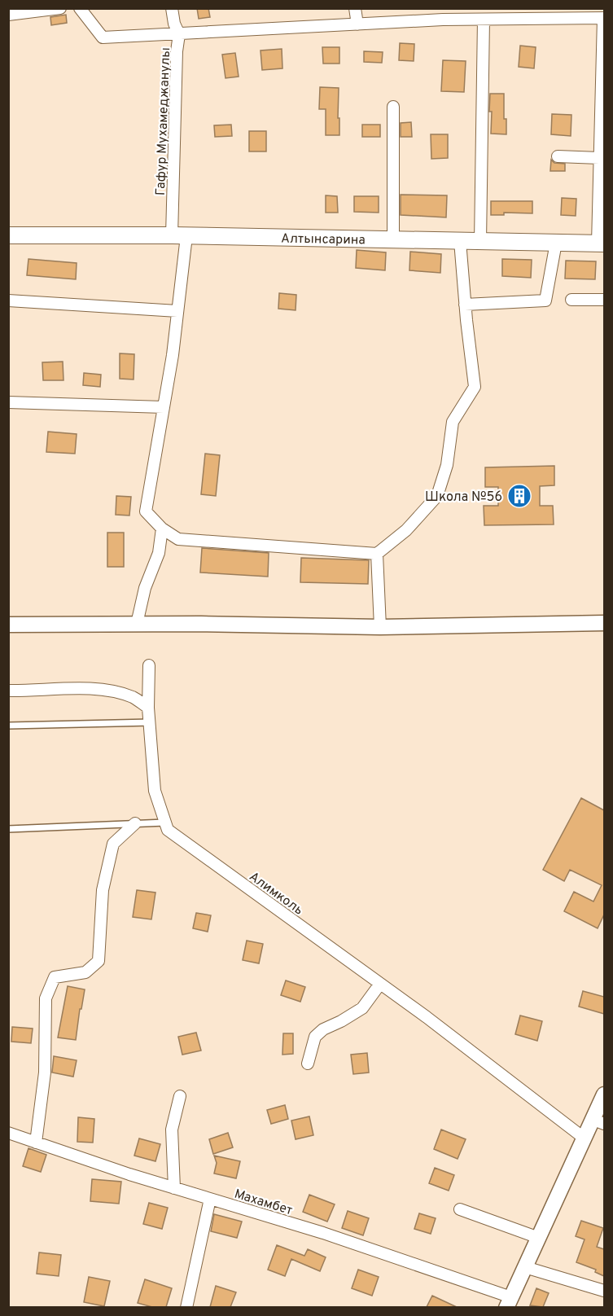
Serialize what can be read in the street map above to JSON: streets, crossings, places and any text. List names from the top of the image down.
{
  "streets": {
    "main road": ["Алтынсарина"],
    "street": ["Гафур Мухамеджанулы", "Алимколь", "Махамбет"]
  },
  "crossings": [
    ["Гафур Мухамеджанулы", "Алтынсарина"]
  ],
  "places": {
    "building": ["Школа №56"]
  }
}
